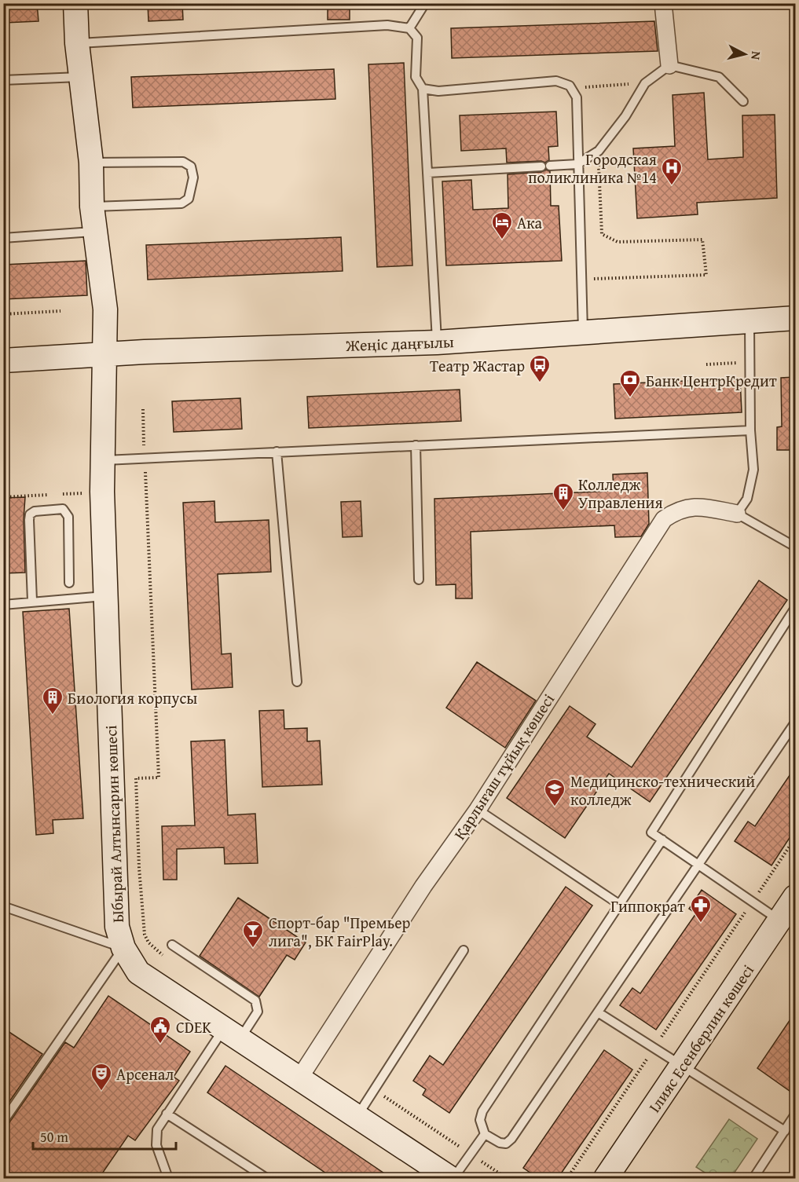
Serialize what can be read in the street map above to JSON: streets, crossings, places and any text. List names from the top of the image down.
{
  "streets": {
    "street": [
      "Жеңіс даңғылы",
      "Қарлығаш тұйық көшесі",
      "Ыбырай Алтынсарин көшесі",
      "Ілияс Есенберлин көшесі"
    ]
  },
  "crossings": [
    ["Жеңіс даңғылы", "Ыбырай Алтынсарин көшесі"],
    ["Қарлығаш тұйық көшесі", "Ыбырай Алтынсарин көшесі"]
  ],
  "places": {
    "hospital": ["Городская поликлиника №14"],
    "hotel": ["Ака"],
    "bus stop": ["Театр Жастар"],
    "bank": ["Банк ЦентрКредит"],
    "building": ["Колледж Управления", "Биология корпусы"],
    "school or university": ["Медицинско-технический колледж"],
    "pharmacy": ["Гиппократ"],
    "bar": ["Спорт-бар \"Премьер лига\", БК FairPlay."],
    "public building": ["CDEK"],
    "theatre": ["Арсенал"]
  },
  "scale_bar": "50 m",
  "north": "right"
}
